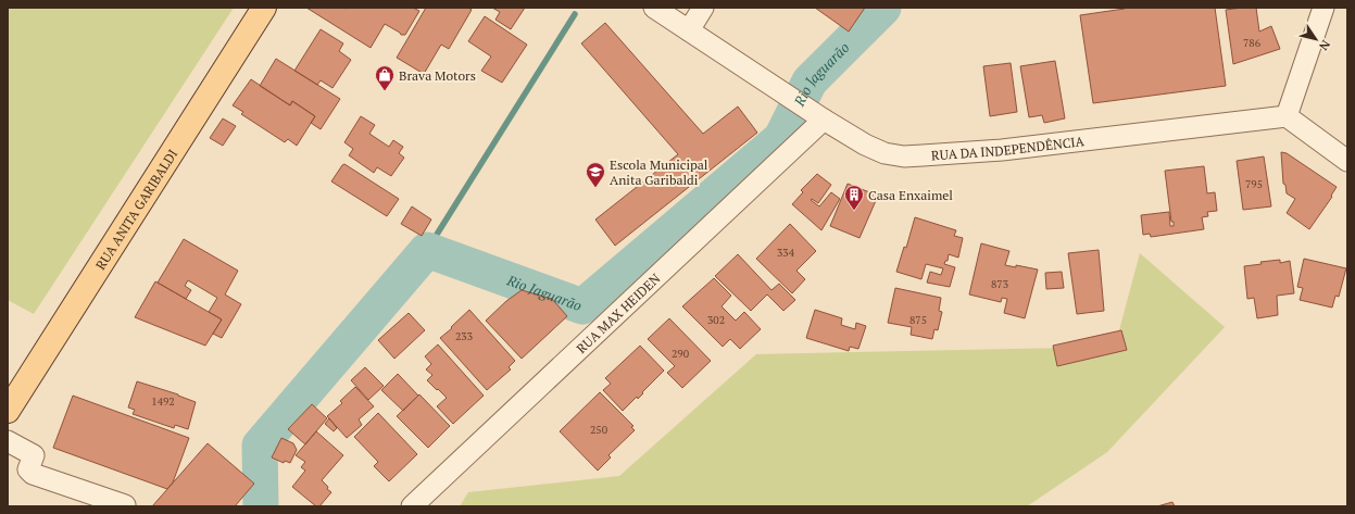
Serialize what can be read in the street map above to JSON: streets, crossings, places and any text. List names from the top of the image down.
{
  "streets": {
    "main road": ["RUA ANITA GARIBALDI"],
    "street": ["RUA DA INDEPENDÊNCIA", "RUA MAX HEIDEN"]
  },
  "crossings": [
    ["RUA DA INDEPENDÊNCIA", "RUA MAX HEIDEN"]
  ],
  "water": ["Rio Jaguarão"],
  "places": {
    "shop": ["Brava Motors"],
    "school or university": ["Escola Municipal Anita Garibaldi"],
    "building": ["Casa Enxaimel"]
  },
  "house_numbers": [
    "786",
    "795",
    "334",
    "873",
    "302",
    "875",
    "233",
    "290",
    "1492",
    "250"
  ],
  "north": "bottom right"
}
